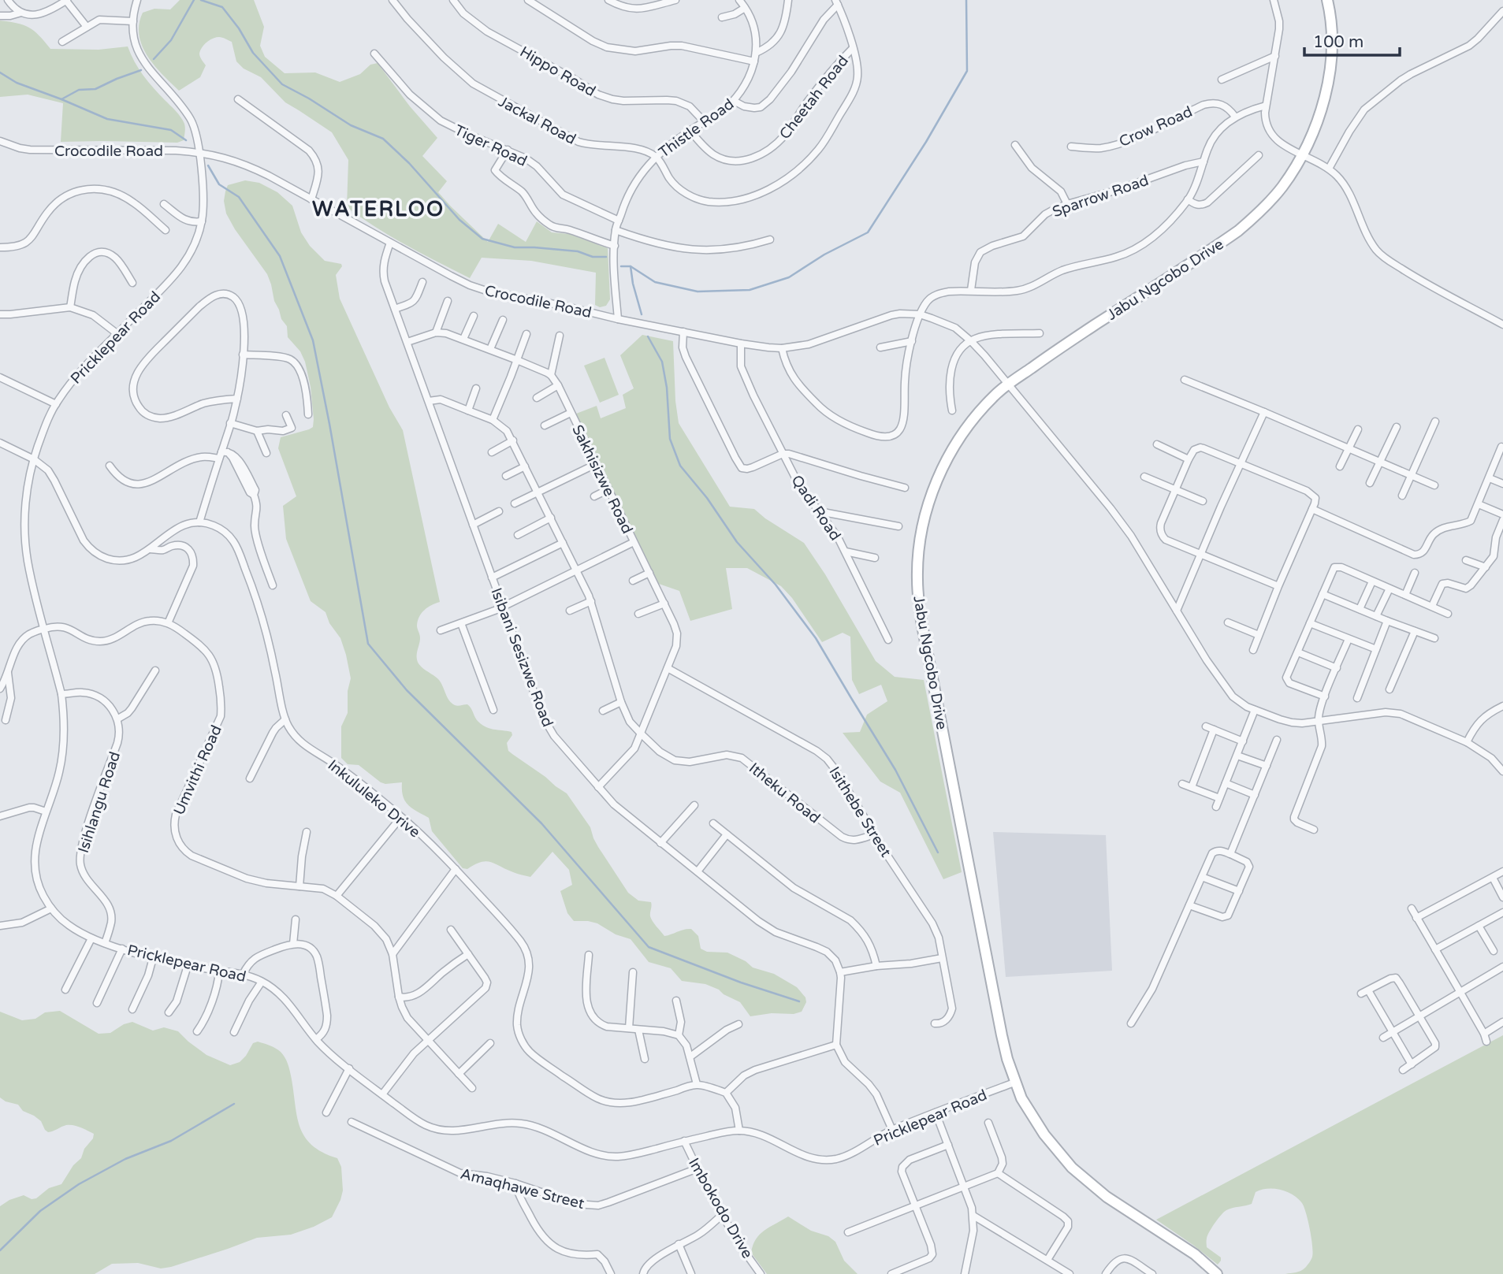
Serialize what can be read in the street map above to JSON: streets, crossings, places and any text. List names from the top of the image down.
{
  "streets": {
    "main road": ["Jabu Ngcobo Drive"],
    "street": [
      "Hippo Road",
      "Cheetah Road",
      "Jackal Road",
      "Crow Road",
      "Thistle Road",
      "Tiger Road",
      "Crocodile Road",
      "Sparrow Road",
      "Pricklepear Road",
      "Sakhisizwe Road",
      "Qadi Road",
      "Isibani Sesizwe Road",
      "Umvithi Road",
      "Itheku Road",
      "Inkululeko Drive",
      "Isihlangu Road",
      "Isithebe Street",
      "Amaqhawe Street",
      "Imbokodo Drive"
    ]
  },
  "crossings": [
    ["Hippo Road", "Thistle Road"],
    ["Cheetah Road", "Thistle Road"],
    ["Jackal Road", "Thistle Road"],
    ["Thistle Road", "Tiger Road"],
    ["Thistle Road", "Crocodile Road"],
    ["Crocodile Road", "Jabu Ngcobo Drive"],
    ["Crocodile Road", "Pricklepear Road"],
    ["Crocodile Road", "Qadi Road"],
    ["Crocodile Road", "Isibani Sesizwe Road"],
    ["Jabu Ngcobo Drive", "Pricklepear Road"],
    ["Pricklepear Road", "Isihlangu Road"],
    ["Pricklepear Road", "Imbokodo Drive"],
    ["Sakhisizwe Road", "Isibani Sesizwe Road"],
    ["Sakhisizwe Road", "Itheku Road"],
    ["Sakhisizwe Road", "Isithebe Street"],
    ["Isibani Sesizwe Road", "Itheku Road"],
    ["Itheku Road", "Isithebe Street"],
    ["Amaqhawe Street", "Imbokodo Drive"]
  ],
  "districts": ["WATERLOO"],
  "scale_bar": "100 m"
}
